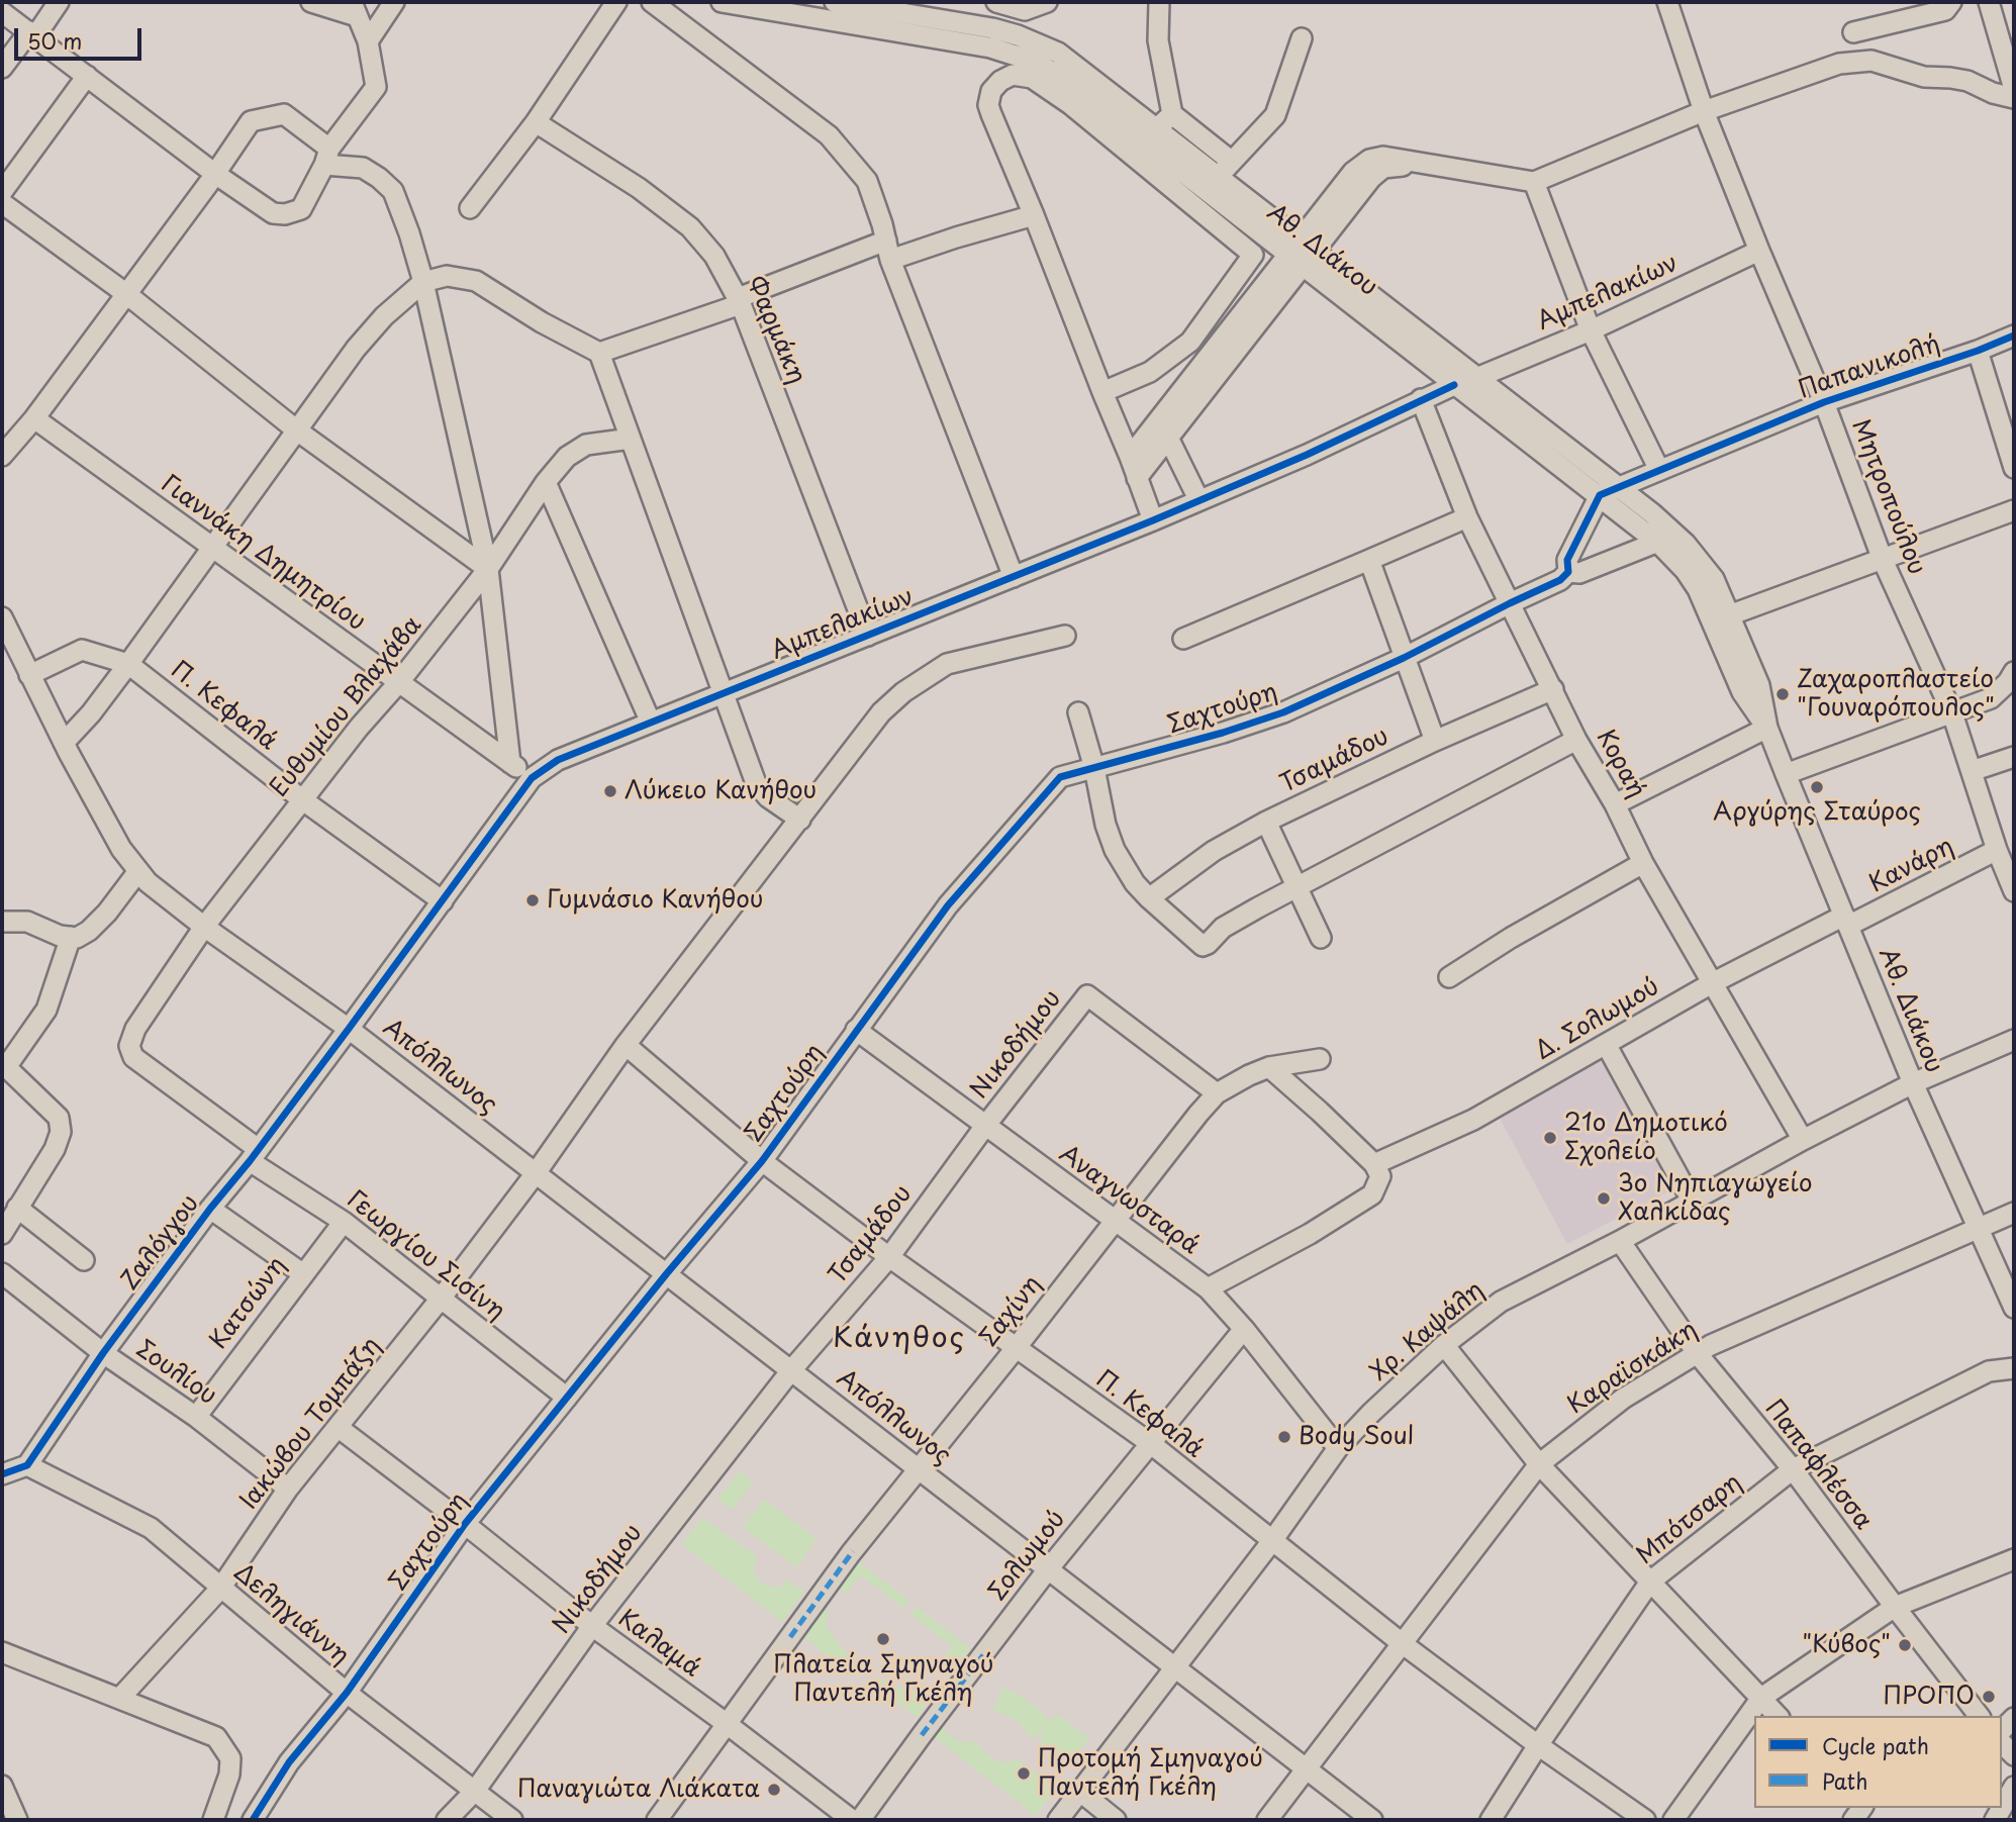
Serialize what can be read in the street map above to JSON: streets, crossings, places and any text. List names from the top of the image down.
{
  "streets": {
    "street": [
      "Αθ. Διάκου",
      "Αμπελακίων",
      "Φαρμάκη",
      "Παπανικολή",
      "Μητροπούλου",
      "Γιαννάκη Δημητρίου",
      "Π. Κεφαλά",
      "Ευθυμίου Βλαχάβα",
      "Σαχτούρη",
      "Τσαμάδου",
      "Κοραή",
      "Κανάρη",
      "Δ. Σολωμού",
      "Νικοδήμου",
      "Απόλλωνος",
      "Αναγνωσταρά",
      "Ζαλόγγου",
      "Γεωργίου Σισίνη",
      "Κατσώνη",
      "Σαχίνη",
      "Χρ. Καψάλη",
      "Καραϊσκάκη",
      "Σουλίου",
      "Ιακώβου Τομπάζη",
      "Παπαφλέσσα",
      "Μπότσαρη",
      "Σολωμού",
      "Δεληγιάννη",
      "Καλαμά"
    ]
  },
  "crossings": [
    ["Αθ. Διάκου", "Αμπελακίων"],
    ["Αθ. Διάκου", "Παπανικολή"],
    ["Αθ. Διάκου", "Σαχτούρη"],
    ["Αθ. Διάκου", "Κανάρη"],
    ["Αθ. Διάκου", "Δ. Σολωμού"],
    ["Αθ. Διάκου", "Χρ. Καψάλη"],
    ["Αθ. Διάκου", "Καραϊσκάκη"],
    ["Αμπελακίων", "Φαρμάκη"],
    ["Αμπελακίων", "Μητροπούλου"],
    ["Αμπελακίων", "Γιαννάκη Δημητρίου"],
    ["Αμπελακίων", "Π. Κεφαλά"],
    ["Αμπελακίων", "Κοραή"],
    ["Αμπελακίων", "Απόλλωνος"],
    ["Αμπελακίων", "Ζαλόγγου"],
    ["Παπανικολή", "Μητροπούλου"],
    ["Μητροπούλου", "Κανάρη"],
    ["Γιαννάκη Δημητρίου", "Ευθυμίου Βλαχάβα"],
    ["Π. Κεφαλά", "Ευθυμίου Βλαχάβα"],
    ["Π. Κεφαλά", "Σαχτούρη"],
    ["Π. Κεφαλά", "Τσαμάδου"],
    ["Π. Κεφαλά", "Απόλλωνος"],
    ["Π. Κεφαλά", "Σαχίνη"],
    ["Π. Κεφαλά", "Χρ. Καψάλη"],
    ["Π. Κεφαλά", "Καραϊσκάκη"],
    ["Π. Κεφαλά", "Ιακώβου Τομπάζη"],
    ["Π. Κεφαλά", "Μπότσαρη"],
    ["Π. Κεφαλά", "Σολωμού"],
    ["Ευθυμίου Βλαχάβα", "Απόλλωνος"],
    ["Ευθυμίου Βλαχάβα", "Γεωργίου Σισίνη"],
    ["Σαχτούρη", "Κοραή"],
    ["Σαχτούρη", "Απόλλωνος"],
    ["Σαχτούρη", "Αναγνωσταρά"],
    ["Σαχτούρη", "Γεωργίου Σισίνη"],
    ["Σαχτούρη", "Δεληγιάννη"],
    ["Σαχτούρη", "Καλαμά"],
    ["Τσαμάδου", "Κοραή"],
    ["Τσαμάδου", "Νικοδήμου"],
    ["Τσαμάδου", "Απόλλωνος"],
    ["Τσαμάδου", "Αναγνωσταρά"],
    ["Κοραή", "Δ. Σολωμού"],
    ["Κοραή", "Χρ. Καψάλη"],
    ["Κανάρη", "Δ. Σολωμού"],
    ["Δ. Σολωμού", "Αναγνωσταρά"],
    ["Νικοδήμου", "Απόλλωνος"],
    ["Νικοδήμου", "Αναγνωσταρά"],
    ["Νικοδήμου", "Σαχίνη"],
    ["Νικοδήμου", "Δεληγιάννη"],
    ["Νικοδήμου", "Καλαμά"],
    ["Απόλλωνος", "Ζαλόγγου"],
    ["Απόλλωνος", "Σαχίνη"],
    ["Απόλλωνος", "Χρ. Καψάλη"],
    ["Απόλλωνος", "Καραϊσκάκη"],
    ["Απόλλωνος", "Ιακώβου Τομπάζη"],
    ["Απόλλωνος", "Σολωμού"],
    ["Αναγνωσταρά", "Σαχίνη"],
    ["Αναγνωσταρά", "Χρ. Καψάλη"],
    ["Αναγνωσταρά", "Σολωμού"],
    ["Ζαλόγγου", "Γεωργίου Σισίνη"],
    ["Ζαλόγγου", "Σουλίου"],
    ["Ζαλόγγου", "Δεληγιάννη"],
    ["Γεωργίου Σισίνη", "Κατσώνη"],
    ["Γεωργίου Σισίνη", "Ιακώβου Τομπάζη"],
    ["Κατσώνη", "Σουλίου"],
    ["Σαχίνη", "Καλαμά"],
    ["Χρ. Καψάλη", "Παπαφλέσσα"],
    ["Καραϊσκάκη", "Παπαφλέσσα"],
    ["Σουλίου", "Ιακώβου Τομπάζη"],
    ["Ιακώβου Τομπάζη", "Δεληγιάννη"],
    ["Ιακώβου Τομπάζη", "Καλαμά"],
    ["Παπαφλέσσα", "Μπότσαρη"]
  ],
  "districts": ["Κάνηθος"],
  "places": [
    "Ζαχαροπλαστείο \"Γουναρόπουλος\"",
    "Αργύρης Σταύρος",
    "Λύκειο Κανήθου",
    "Γυμνάσιο Κανήθου",
    "21ο Δημοτικό Σχολείο",
    "3ο Νηπιαγωγείο Χαλκίδας",
    "Body Soul",
    "Πλατεία Σμηναγού Παντελή Γκέλη",
    "\"Κύβος\"",
    "ΠΡΟΠΟ",
    "Προτομή Σμηναγού Παντελή Γκέλη",
    "Παναγιώτα Λιάκατα"
  ],
  "legend": ["Cycle path", "Path"],
  "scale_bar": "50 m"
}
